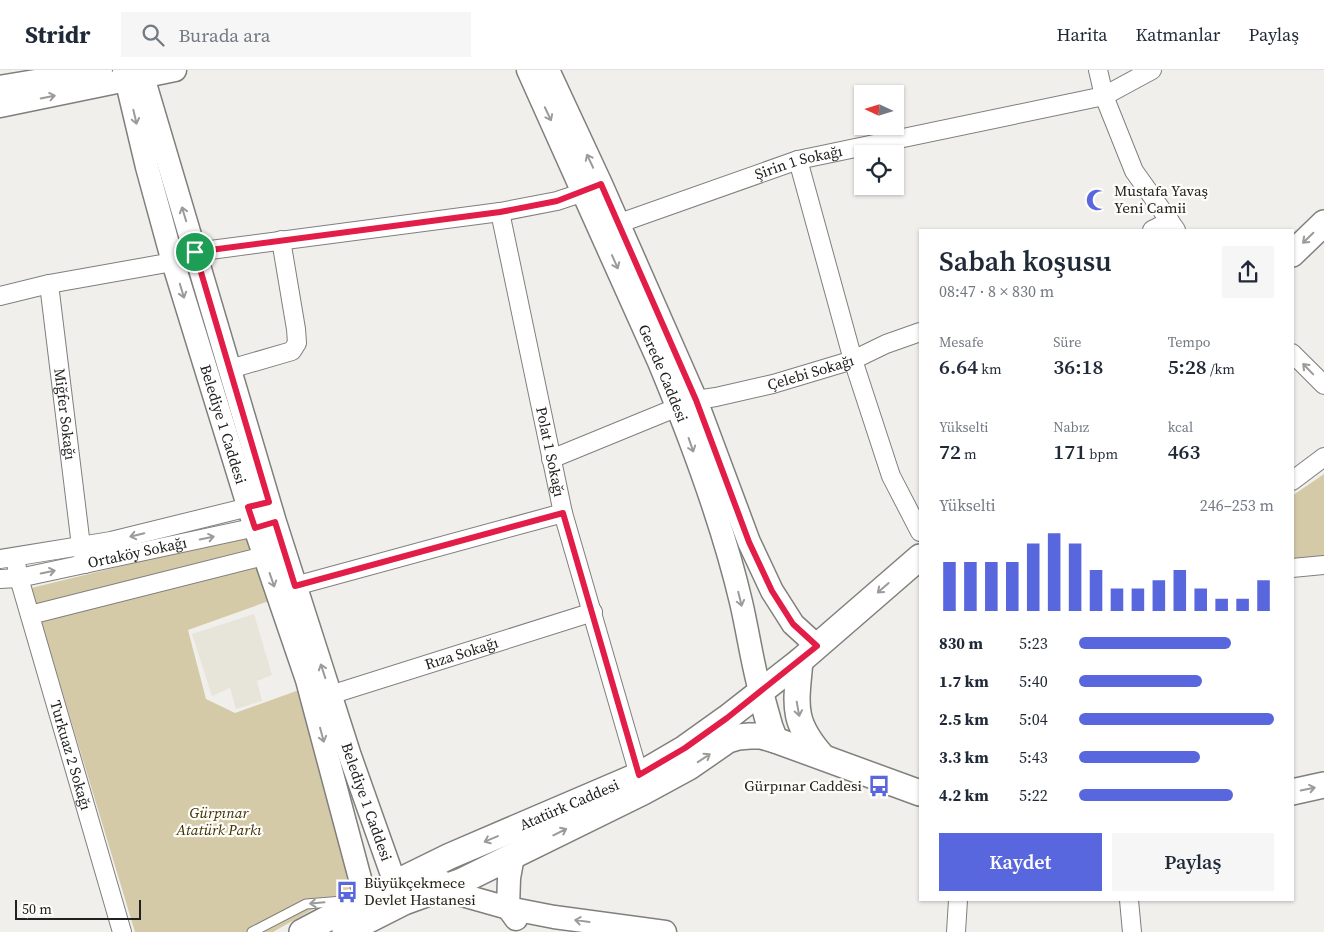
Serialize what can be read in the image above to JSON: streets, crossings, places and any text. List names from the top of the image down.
{
  "streets": {
    "main road": ["Atatürk Caddesi"],
    "street": [
      "Şirin 1 Sokağı",
      "Çelebi Sokağı",
      "Gerede Caddesi",
      "Miğfer Sokağı",
      "Belediye 1 Caddesi",
      "Polat 1 Sokağı",
      "Ortaköy Sokağı",
      "Rıza Sokağı",
      "Turkuaz 2 Sokağı"
    ]
  },
  "crossings": [
    ["Şirin 1 Sokağı", "Gerede Caddesi"],
    ["Çelebi Sokağı", "Gerede Caddesi"],
    ["Çelebi Sokağı", "Polat 1 Sokağı"],
    ["Gerede Caddesi", "Atatürk Caddesi"],
    ["Miğfer Sokağı", "Ortaköy Sokağı"],
    ["Belediye 1 Caddesi", "Ortaköy Sokağı"],
    ["Belediye 1 Caddesi", "Rıza Sokağı"],
    ["Belediye 1 Caddesi", "Atatürk Caddesi"],
    ["Polat 1 Sokağı", "Rıza Sokağı"],
    ["Polat 1 Sokağı", "Atatürk Caddesi"],
    ["Ortaköy Sokağı", "Turkuaz 2 Sokağı"]
  ],
  "parks": ["Gürpınar Atatürk Parkı"],
  "places": {
    "mosque": ["Mustafa Yavaş Yeni Camii"],
    "bus stop": ["Gürpınar Caddesi", "Büyükçekmece Devlet Hastanesi"]
  },
  "scale_bar": "50 m",
  "north": "left",
  "page": {
    "header": "Stridr",
    "search": "Burada ara",
    "nav": ["Harita", "Katmanlar", "Paylaş"],
    "heading": ["Sabah koşusu", "08:47 · 8 × 830 m"],
    "stats": [
      ["Mesafe", "6.64 km"],
      ["Süre", "36:18"],
      ["Tempo", "5:28 /km"],
      ["Yükselti", "72 m"],
      ["Nabız", "171 bpm"],
      ["kcal", "463"]
    ],
    "chart": ["Yükselti", "246–253 m"],
    "list": [
      {
        "name": "830 m",
        "note": "5:23"
      },
      {
        "name": "1.7 km",
        "note": "5:40"
      },
      {
        "name": "2.5 km",
        "note": "5:04"
      },
      {
        "name": "3.3 km",
        "note": "5:43"
      },
      {
        "name": "4.2 km",
        "note": "5:22"
      }
    ],
    "buttons": ["Kaydet", "Paylaş"],
    "scale": "50 m"
  }
}
